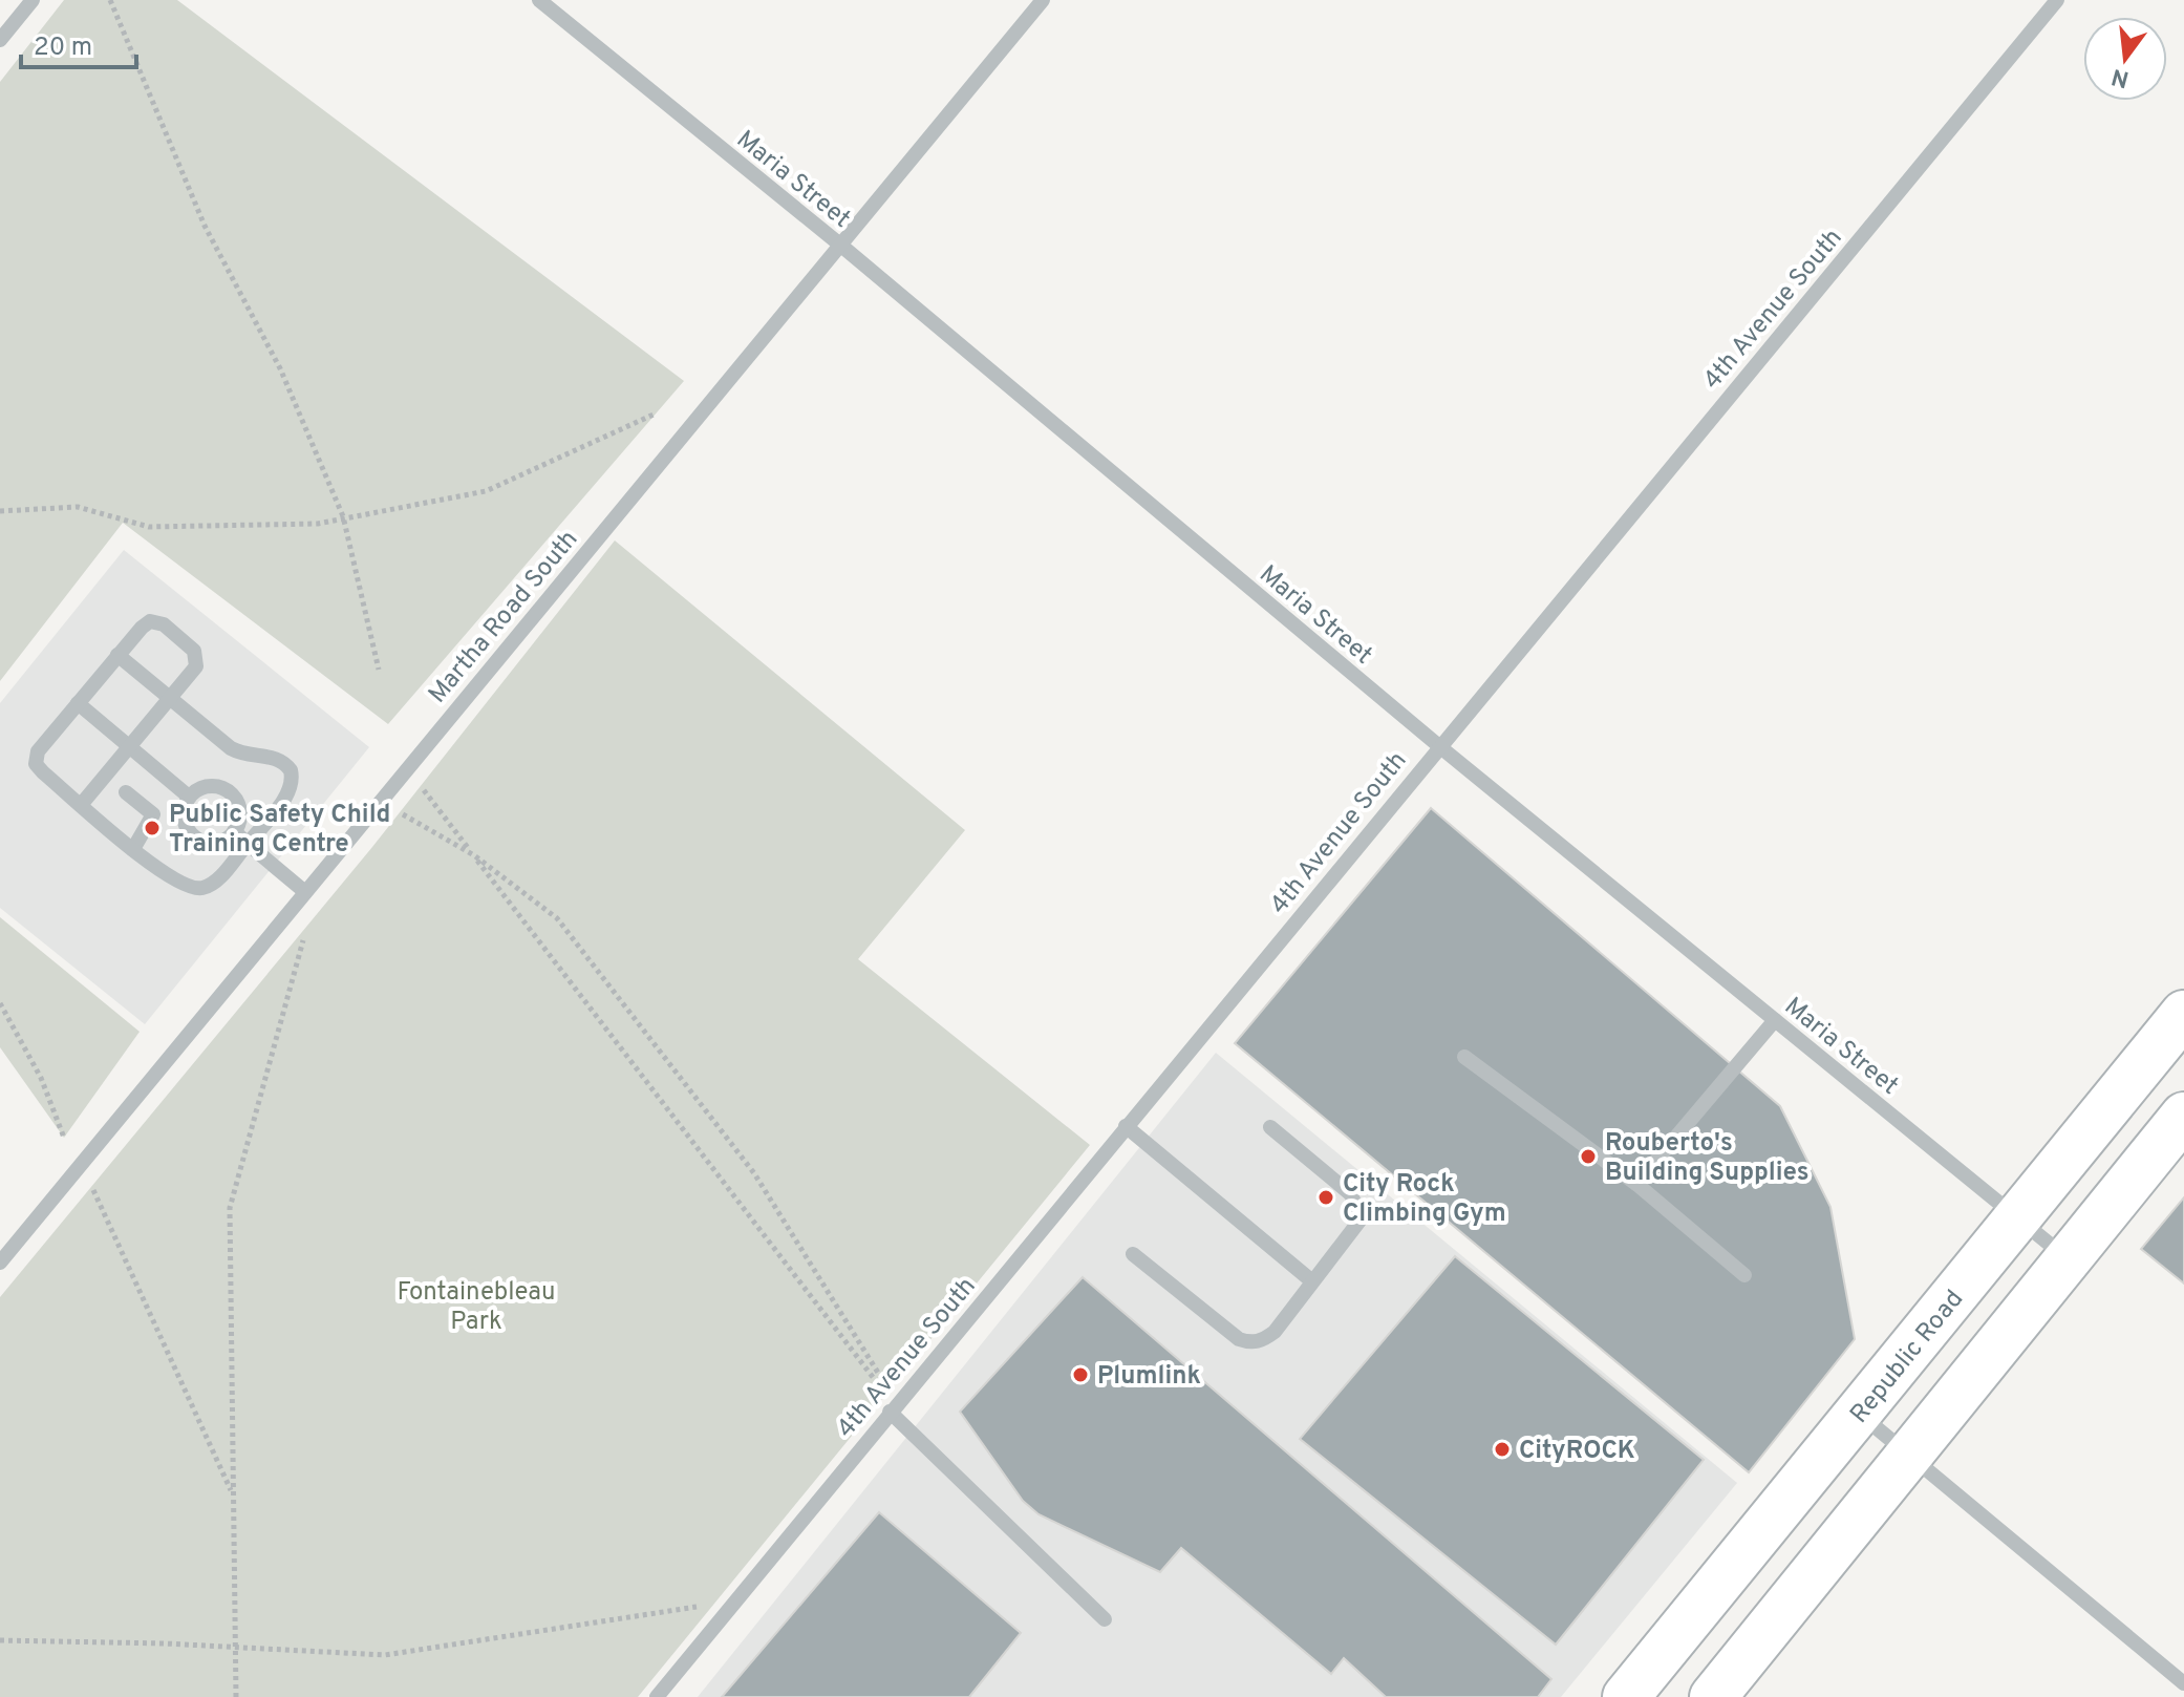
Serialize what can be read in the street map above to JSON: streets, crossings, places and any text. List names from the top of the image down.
{
  "streets": {
    "main road": ["Republic Road"],
    "street": ["Maria Street", "4th Avenue South", "Martha Road South"]
  },
  "crossings": [
    ["Maria Street", "4th Avenue South"],
    ["Maria Street", "Martha Road South"],
    ["Maria Street", "Republic Road"]
  ],
  "parks": ["Fontainebleau Park"],
  "places": [
    "Public Safety Child Training Centre",
    "Rouberto's Building Supplies",
    "City Rock Climbing Gym",
    "Plumlink",
    "CityROCK"
  ],
  "scale_bar": "20 m",
  "north": "bottom"
}
